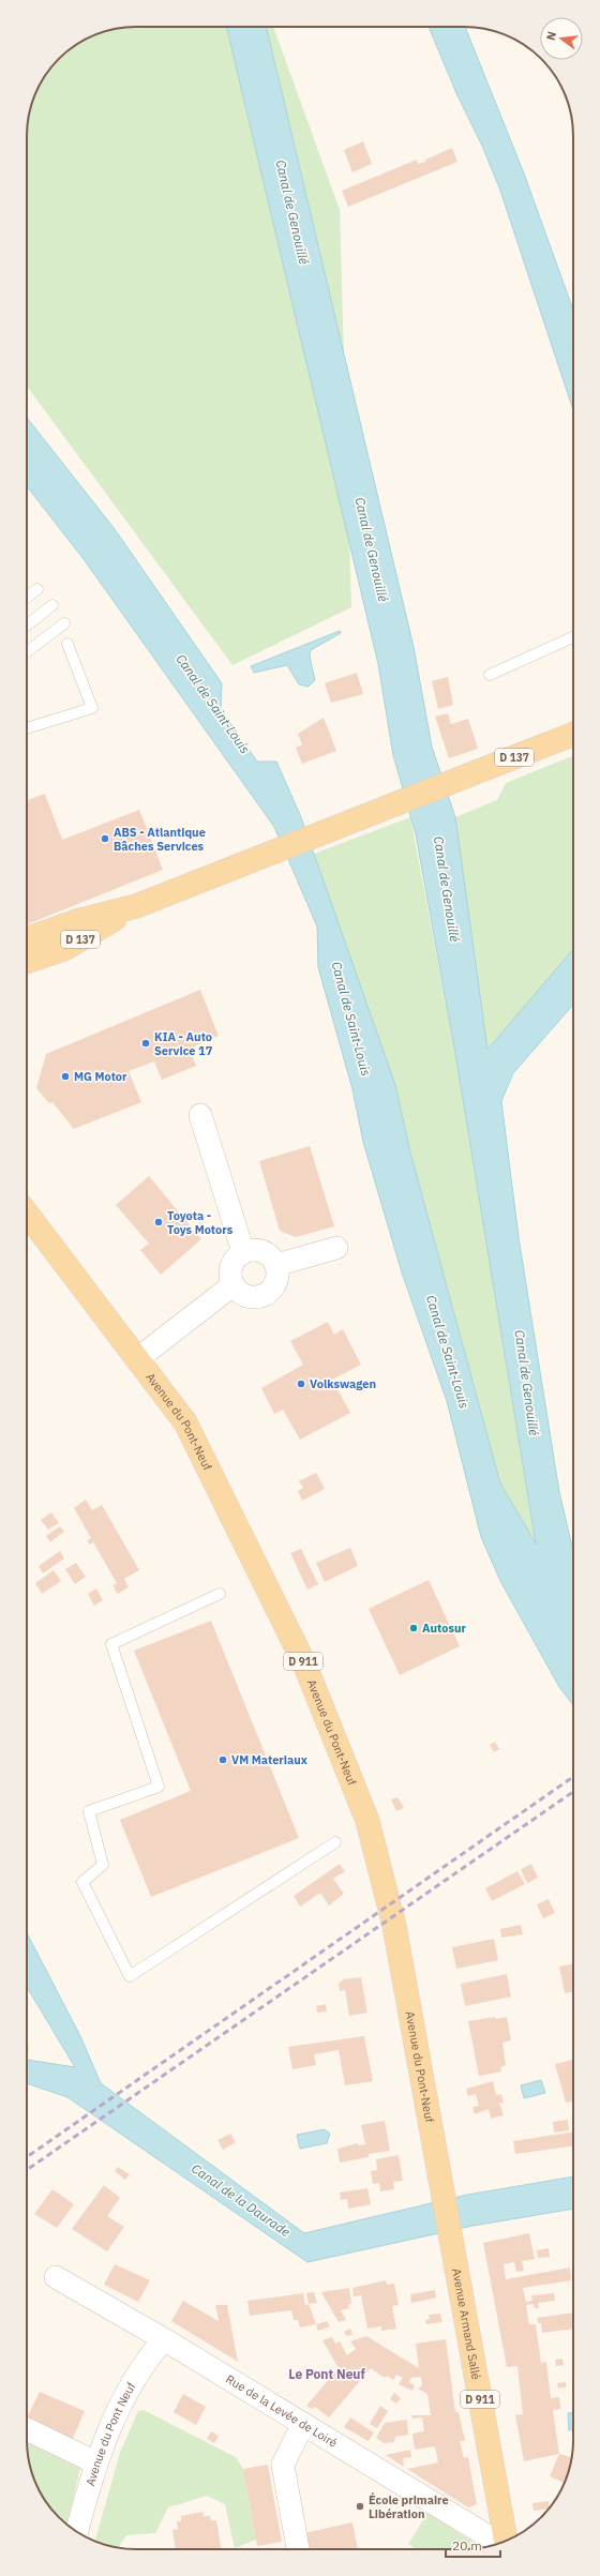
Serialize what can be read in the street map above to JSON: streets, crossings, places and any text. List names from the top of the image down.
{
  "streets": {
    "main road": [
      "D 137",
      "Avenue du Pont-Neuf",
      "D 911",
      "Avenue Armand Sallé"
    ],
    "street": ["Rue de la Levée de Loiré", "Avenue du Pont Neuf"]
  },
  "crossings": [
    ["Avenue du Pont-Neuf", "Avenue Armand Sallé"],
    ["Rue de la Levée de Loiré", "Avenue du Pont Neuf"]
  ],
  "districts": ["Le Pont Neuf"],
  "water": ["Canal de Genouillé", "Canal de Saint-Louis", "Canal de la Daurade"],
  "places": [
    "ABS - Atlantique Bâches Services",
    "KIA - Auto Service 17",
    "MG Motor",
    "Toyota - Toys Motors",
    "Volkswagen",
    "Autosur",
    "VM Materiaux",
    "École primaire Libération"
  ],
  "scale_bar": "20 m",
  "north": "left"
}
